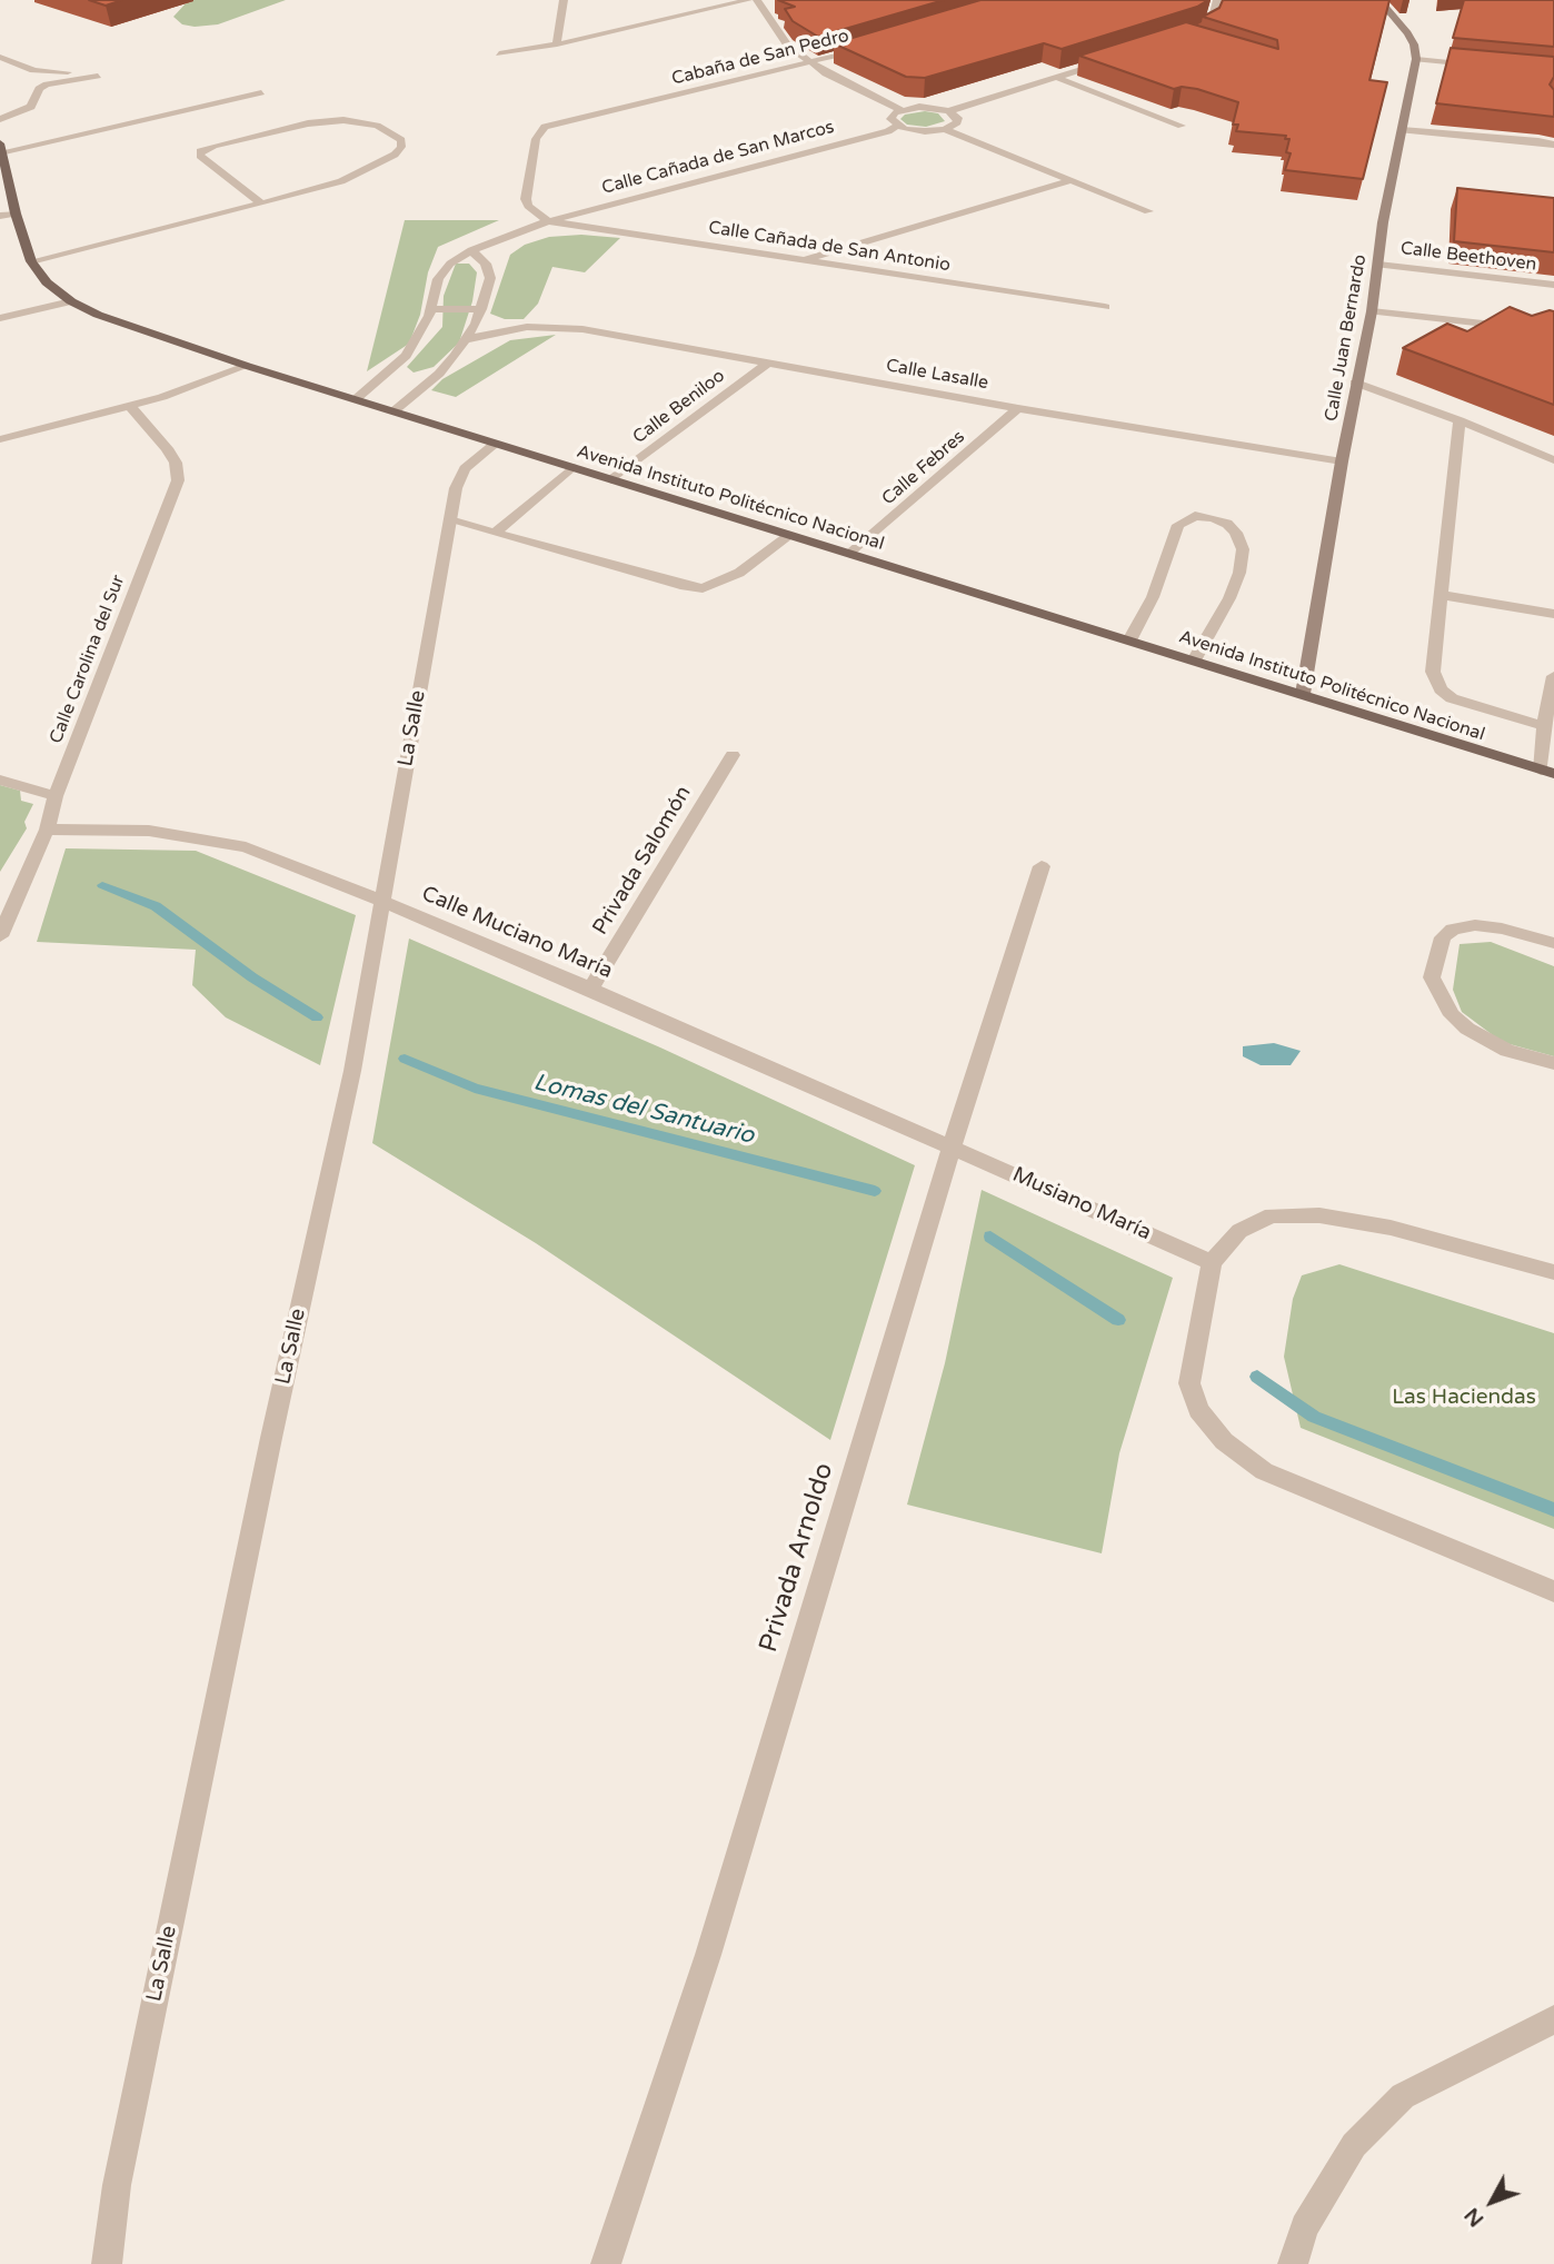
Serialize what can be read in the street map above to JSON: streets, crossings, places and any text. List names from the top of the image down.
{
  "streets": {
    "main road": ["Avenida Instituto Politécnico Nacional"],
    "street": [
      "Cabaña de San Pedro",
      "Calle Cañada de San Marcos",
      "Calle Cañada de San Antonio",
      "Calle Beethoven",
      "Calle Juan Bernardo",
      "Calle Lasalle",
      "Calle Beniloo",
      "Calle Febres",
      "Calle Carolina del Sur",
      "La Salle",
      "Privada Salomón",
      "Calle Muciano María",
      "Musiano María",
      "Privada Arnoldo"
    ]
  },
  "crossings": [
    ["Cabaña de San Pedro", "Calle Cañada de San Marcos"],
    ["Cabaña de San Pedro", "Calle Cañada de San Antonio"],
    ["Calle Cañada de San Marcos", "Calle Cañada de San Antonio"],
    ["Calle Cañada de San Marcos", "Avenida Instituto Politécnico Nacional"],
    ["Calle Beethoven", "Calle Juan Bernardo"],
    ["Calle Juan Bernardo", "Calle Lasalle"],
    ["Calle Juan Bernardo", "Avenida Instituto Politécnico Nacional"],
    ["Calle Lasalle", "Calle Beniloo"],
    ["Calle Lasalle", "Calle Febres"],
    ["Calle Beniloo", "Avenida Instituto Politécnico Nacional"],
    ["Calle Febres", "Avenida Instituto Politécnico Nacional"],
    ["Avenida Instituto Politécnico Nacional", "La Salle"],
    ["Calle Carolina del Sur", "Calle Muciano María"],
    ["La Salle", "Calle Muciano María"],
    ["Privada Salomón", "Calle Muciano María"],
    ["Calle Muciano María", "Musiano María"],
    ["Calle Muciano María", "Privada Arnoldo"],
    ["Musiano María", "Privada Arnoldo"]
  ],
  "water": ["Lomas del Santuario"],
  "parks": ["Las Haciendas"],
  "north": "bottom left"
}
